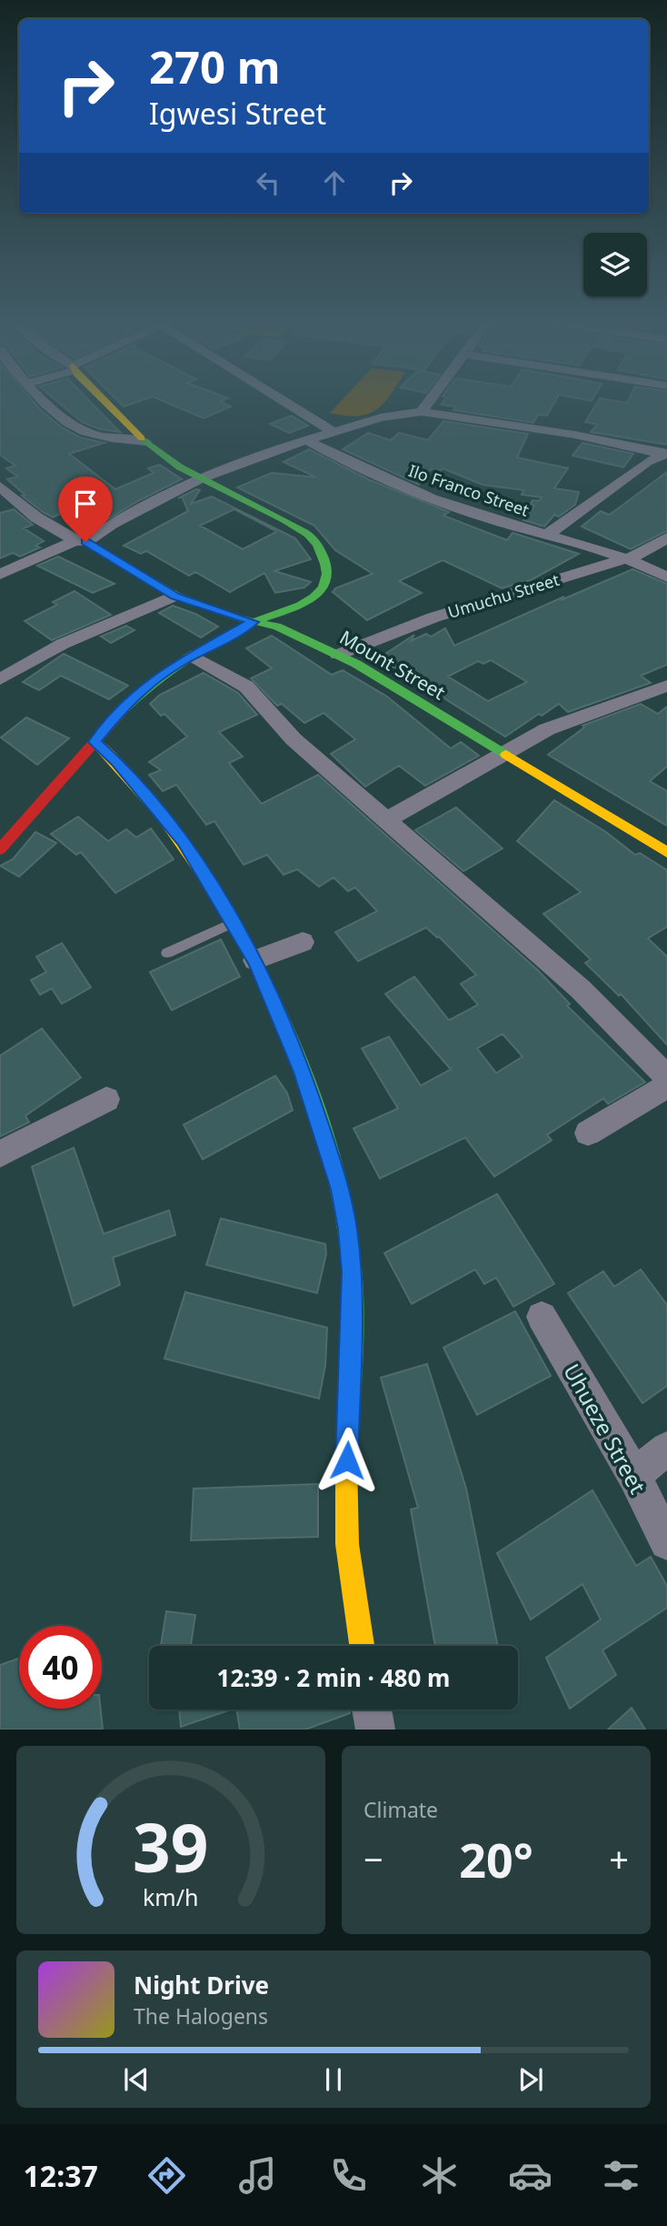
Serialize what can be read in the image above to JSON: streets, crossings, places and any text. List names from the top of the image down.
{
  "streets": {
    "street": [
      "Ilo Franco Street",
      "Umuchu Street",
      "Mount Street",
      "Uhueze Street"
    ]
  },
  "crossings": [
    ["Ilo Franco Street", "Umuchu Street"],
    ["Umuchu Street", "Mount Street"]
  ],
  "page": {
    "turn": ["270 m", "Igwesi Street"],
    "limit": "40",
    "trip": "12:39 · 2 min · 480 m",
    "tile": "Climate",
    "heat": ["−", "20°", "+"],
    "song": ["Night Drive", "The Halogens"],
    "tabs": "12:37",
    "gauge": ["39", "km/h"]
  }
}
